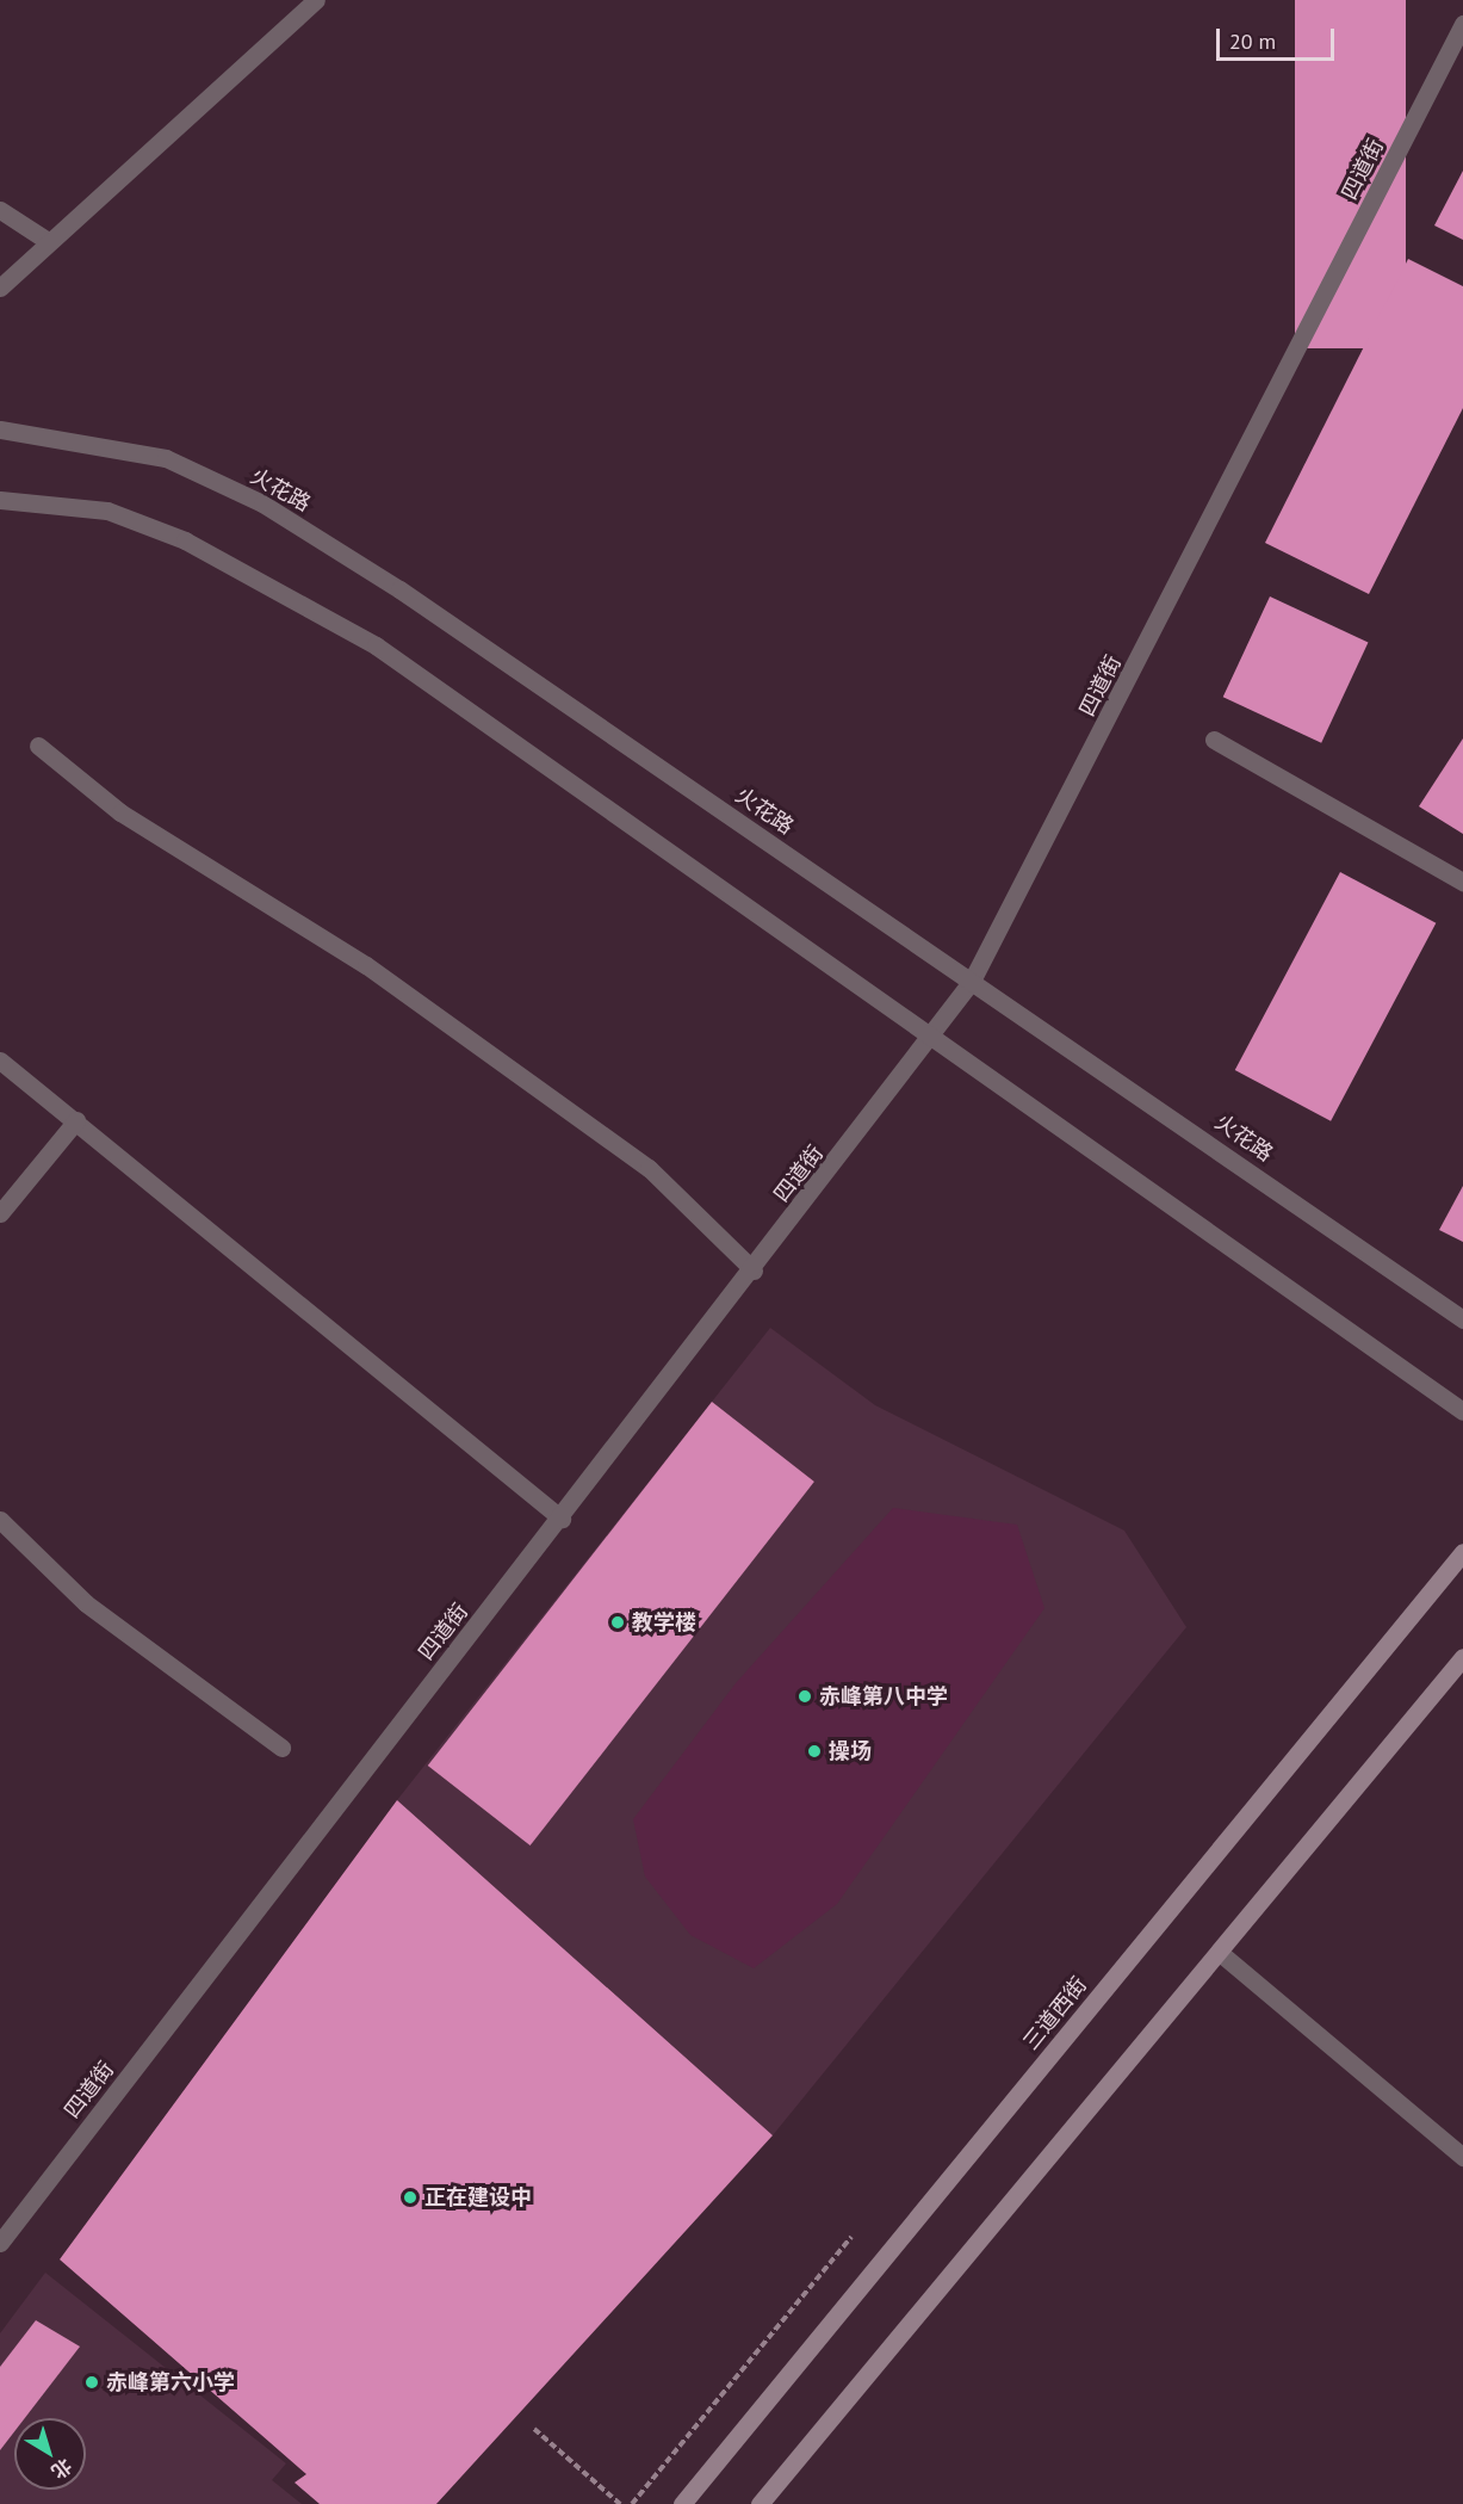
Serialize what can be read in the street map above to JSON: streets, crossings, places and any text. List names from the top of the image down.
{
  "streets": {
    "main road": ["三道西街"],
    "street": ["四道街", "火花路"]
  },
  "crossings": [
    ["四道街", "火花路"]
  ],
  "places": [
    "教学楼",
    "赤峰第八中学",
    "操场",
    "正在建设中",
    "赤峰第六小学"
  ],
  "scale_bar": "20 m",
  "north": "bottom right"
}
